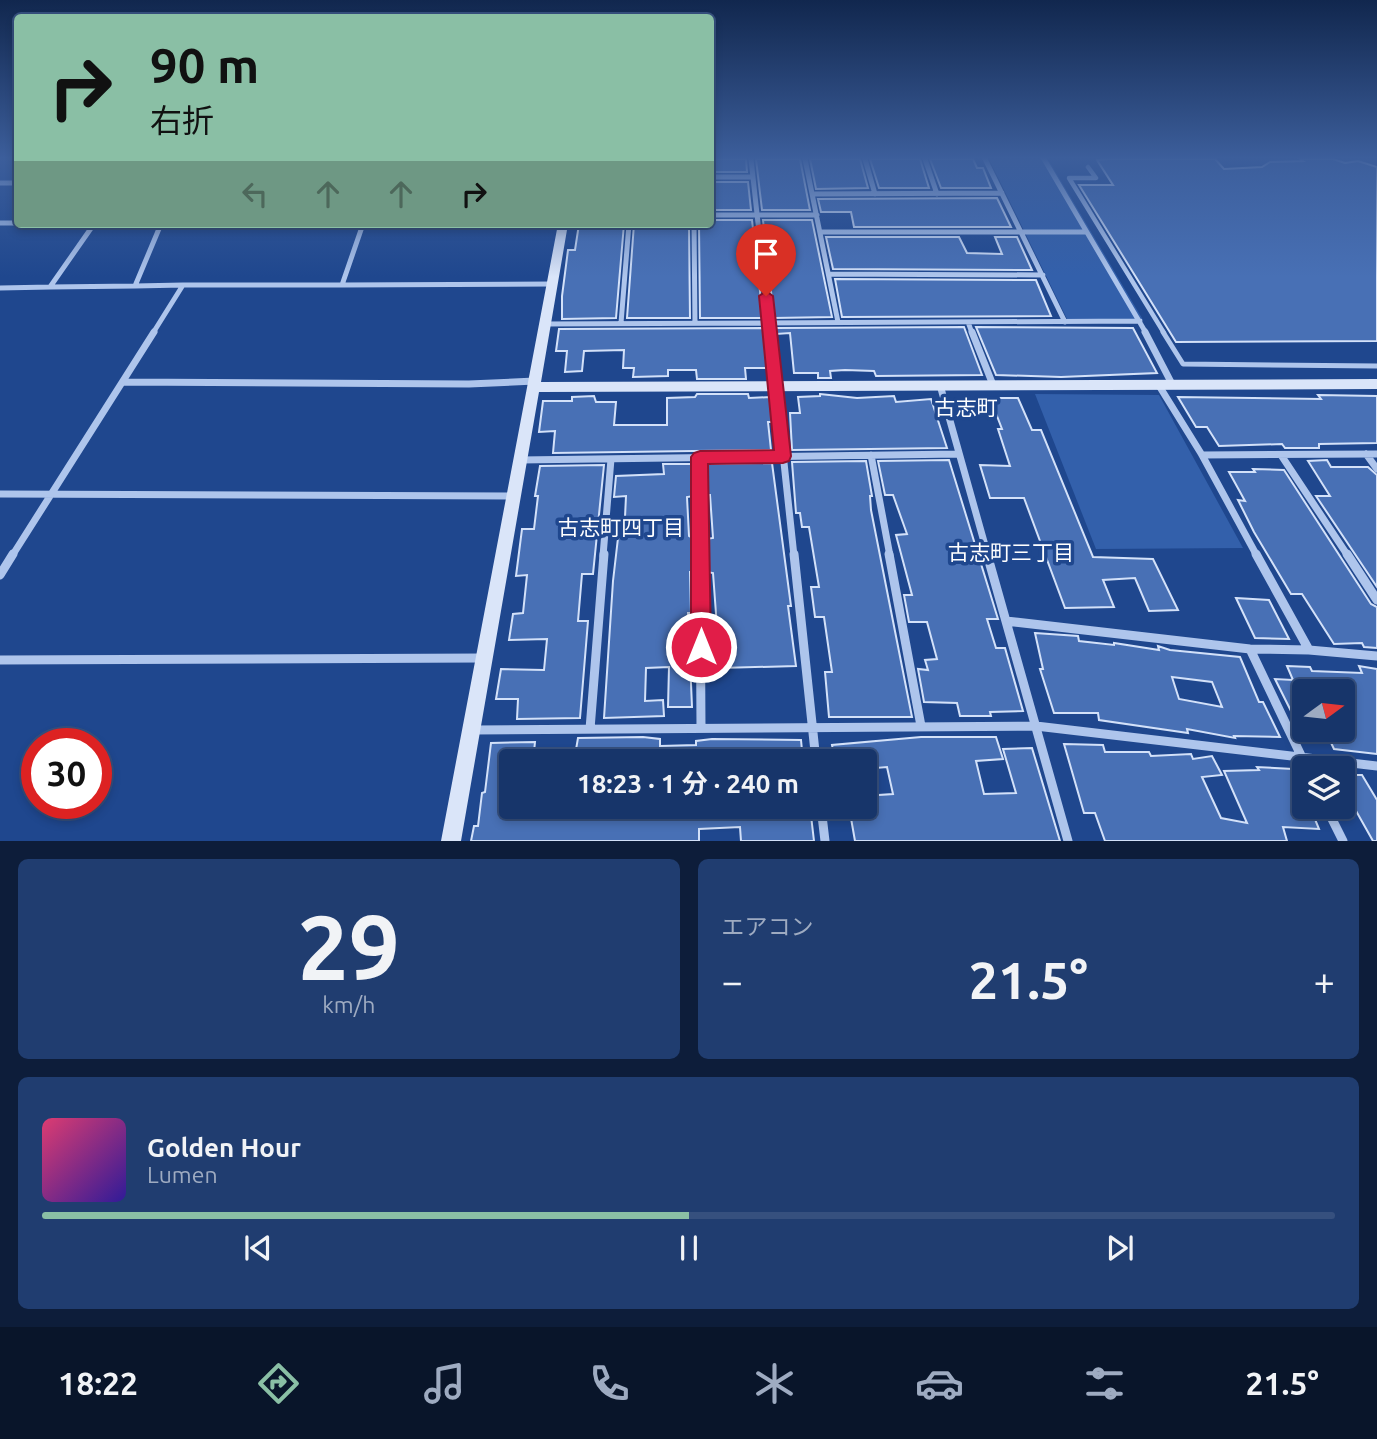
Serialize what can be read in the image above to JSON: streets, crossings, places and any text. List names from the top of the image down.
{
  "districts": ["古志町", "古志町四丁目", "古志町三丁目"],
  "north": "right",
  "page": {
    "turn": ["90 m", "右折"],
    "limit": "30",
    "trip": "18:23 · 1 分 · 240 m",
    "tile": [
      ["29", "km/h"],
      "エアコン"
    ],
    "heat": ["−", "21.5°", "+"],
    "song": ["Golden Hour", "Lumen"],
    "tabs": ["18:22", "21.5°"]
  }
}
